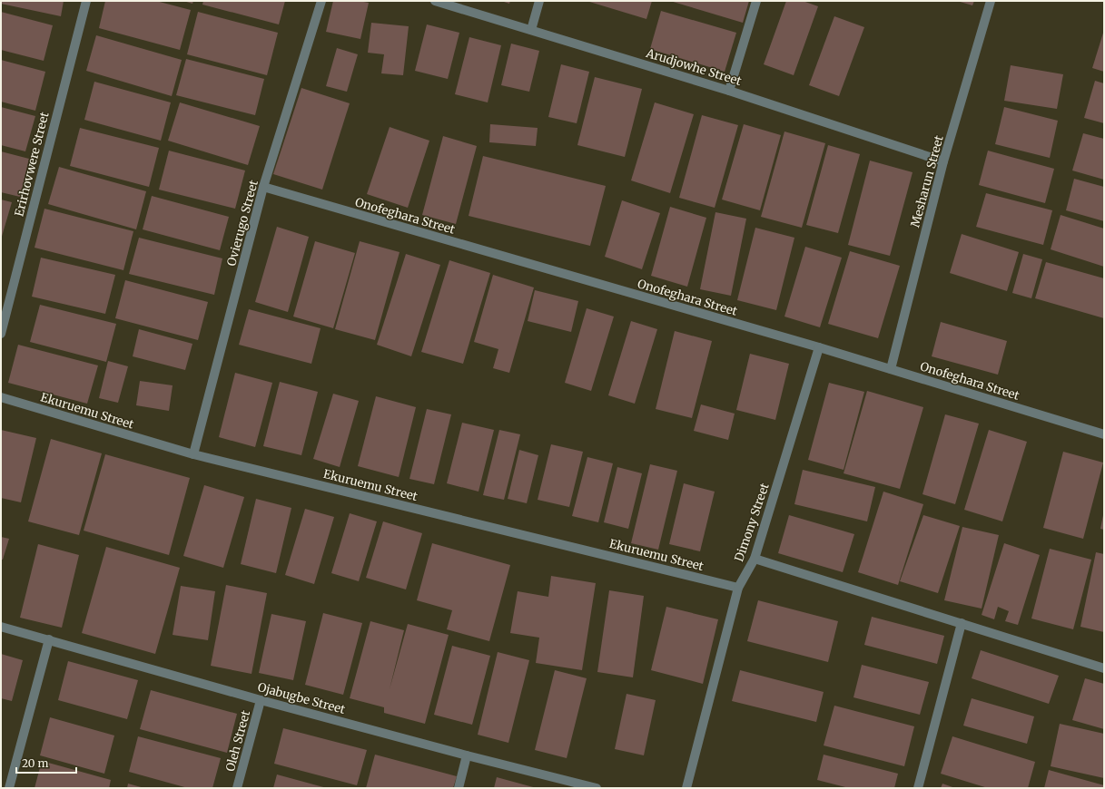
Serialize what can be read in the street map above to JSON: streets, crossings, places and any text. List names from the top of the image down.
{
  "streets": {
    "street": [
      "Arudjowhe Street",
      "Erirhovwere Street",
      "Mesharun Street",
      "Onofeghara Street",
      "Ovierugo Street",
      "Ekuruemu Street",
      "Dimony Street",
      "Ojabugbe Street",
      "Oleh Street"
    ]
  },
  "crossings": [
    ["Arudjowhe Street", "Mesharun Street"],
    ["Mesharun Street", "Onofeghara Street"],
    ["Onofeghara Street", "Ovierugo Street"],
    ["Onofeghara Street", "Dimony Street"],
    ["Ovierugo Street", "Ekuruemu Street"],
    ["Ekuruemu Street", "Dimony Street"],
    ["Ojabugbe Street", "Oleh Street"]
  ],
  "scale_bar": "20 m"
}
